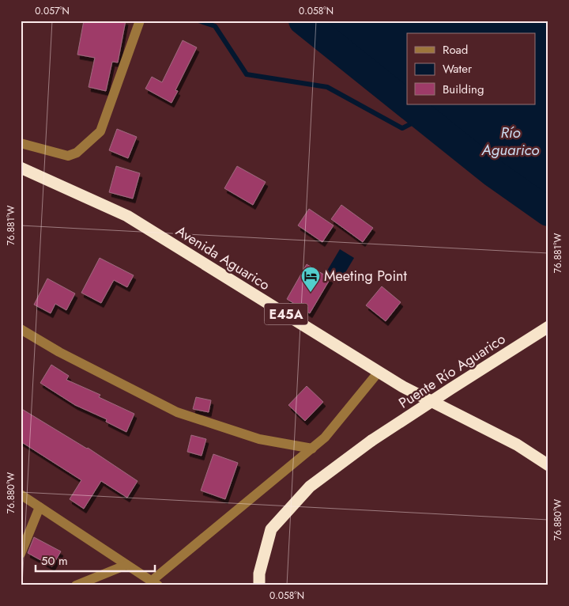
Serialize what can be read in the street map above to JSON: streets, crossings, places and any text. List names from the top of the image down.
{
  "streets": {
    "highway": ["Avenida Aguarico", "E45A", "Puente Río Aguarico"]
  },
  "water": ["Río Aguarico"],
  "places": {
    "hotel": ["Meeting Point"]
  },
  "legend": ["Road", "Water", "Building"],
  "scale_bar": "50 m",
  "coordinates": [
    "0.057°N",
    "0.058°N",
    "76.881°W",
    "76.880°W"
  ]
}
